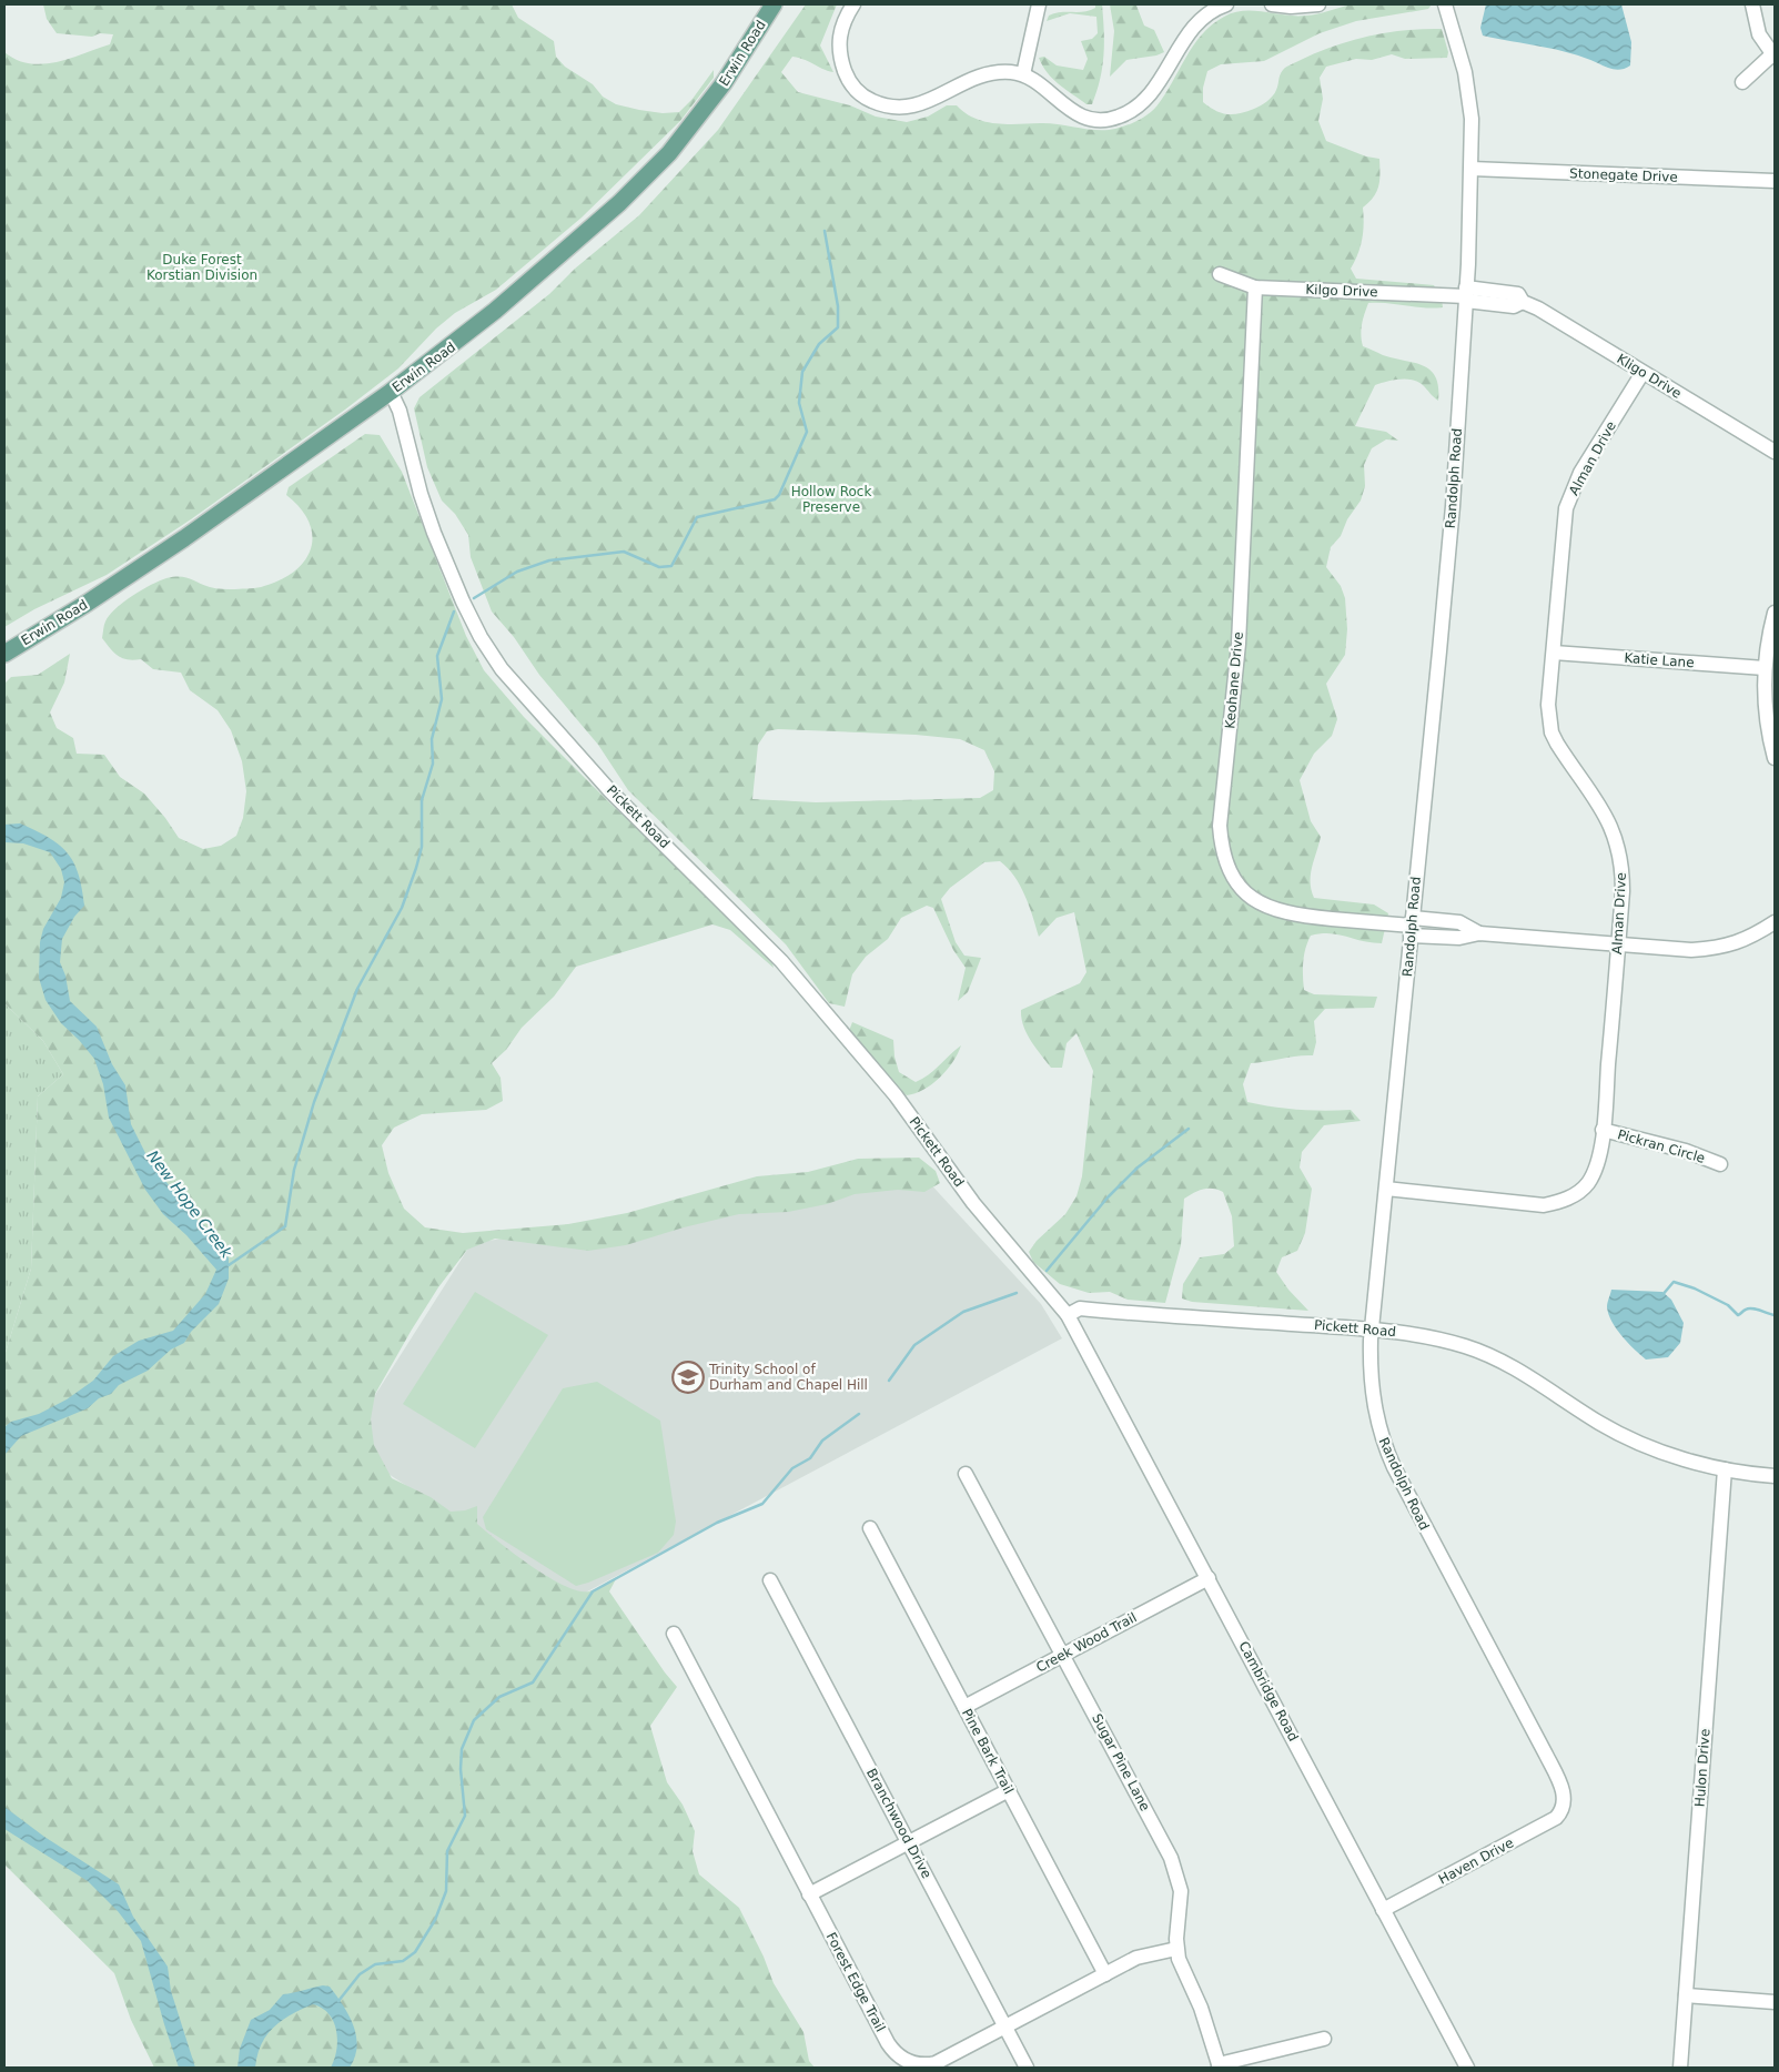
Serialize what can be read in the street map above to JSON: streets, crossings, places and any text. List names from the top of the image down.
{
  "streets": {
    "main road": ["Erwin Road"],
    "street": [
      "Stonegate Drive",
      "Kilgo Drive",
      "Kligo Drive",
      "Alman Drive",
      "Randolph Road",
      "Katie Lane",
      "Keohane Drive",
      "Pickett Road",
      "Pickran Circle",
      "Creek Wood Trail",
      "Cambridge Road",
      "Pine Bark Trail",
      "Sugar Pine Lane",
      "Hulon Drive",
      "Branchwood Drive",
      "Haven Drive",
      "Forest Edge Trail"
    ]
  },
  "crossings": [
    ["Erwin Road", "Pickett Road"],
    ["Stonegate Drive", "Randolph Road"],
    ["Kilgo Drive", "Kligo Drive"],
    ["Kilgo Drive", "Randolph Road"],
    ["Kilgo Drive", "Keohane Drive"],
    ["Kligo Drive", "Alman Drive"],
    ["Kligo Drive", "Randolph Road"],
    ["Alman Drive", "Randolph Road"],
    ["Alman Drive", "Katie Lane"],
    ["Alman Drive", "Keohane Drive"],
    ["Alman Drive", "Pickran Circle"],
    ["Randolph Road", "Keohane Drive"],
    ["Randolph Road", "Pickett Road"],
    ["Randolph Road", "Haven Drive"],
    ["Pickett Road", "Cambridge Road"],
    ["Pickett Road", "Hulon Drive"],
    ["Creek Wood Trail", "Cambridge Road"],
    ["Creek Wood Trail", "Pine Bark Trail"],
    ["Creek Wood Trail", "Sugar Pine Lane"],
    ["Cambridge Road", "Haven Drive"],
    ["Pine Bark Trail", "Forest Edge Trail"],
    ["Sugar Pine Lane", "Forest Edge Trail"],
    ["Branchwood Drive", "Forest Edge Trail"]
  ],
  "water": ["New Hope Creek"],
  "parks": ["Duke Forest Korstian Division", "Hollow Rock Preserve"],
  "places": {
    "school or university": ["Trinity School of Durham and Chapel Hill"]
  }
}
